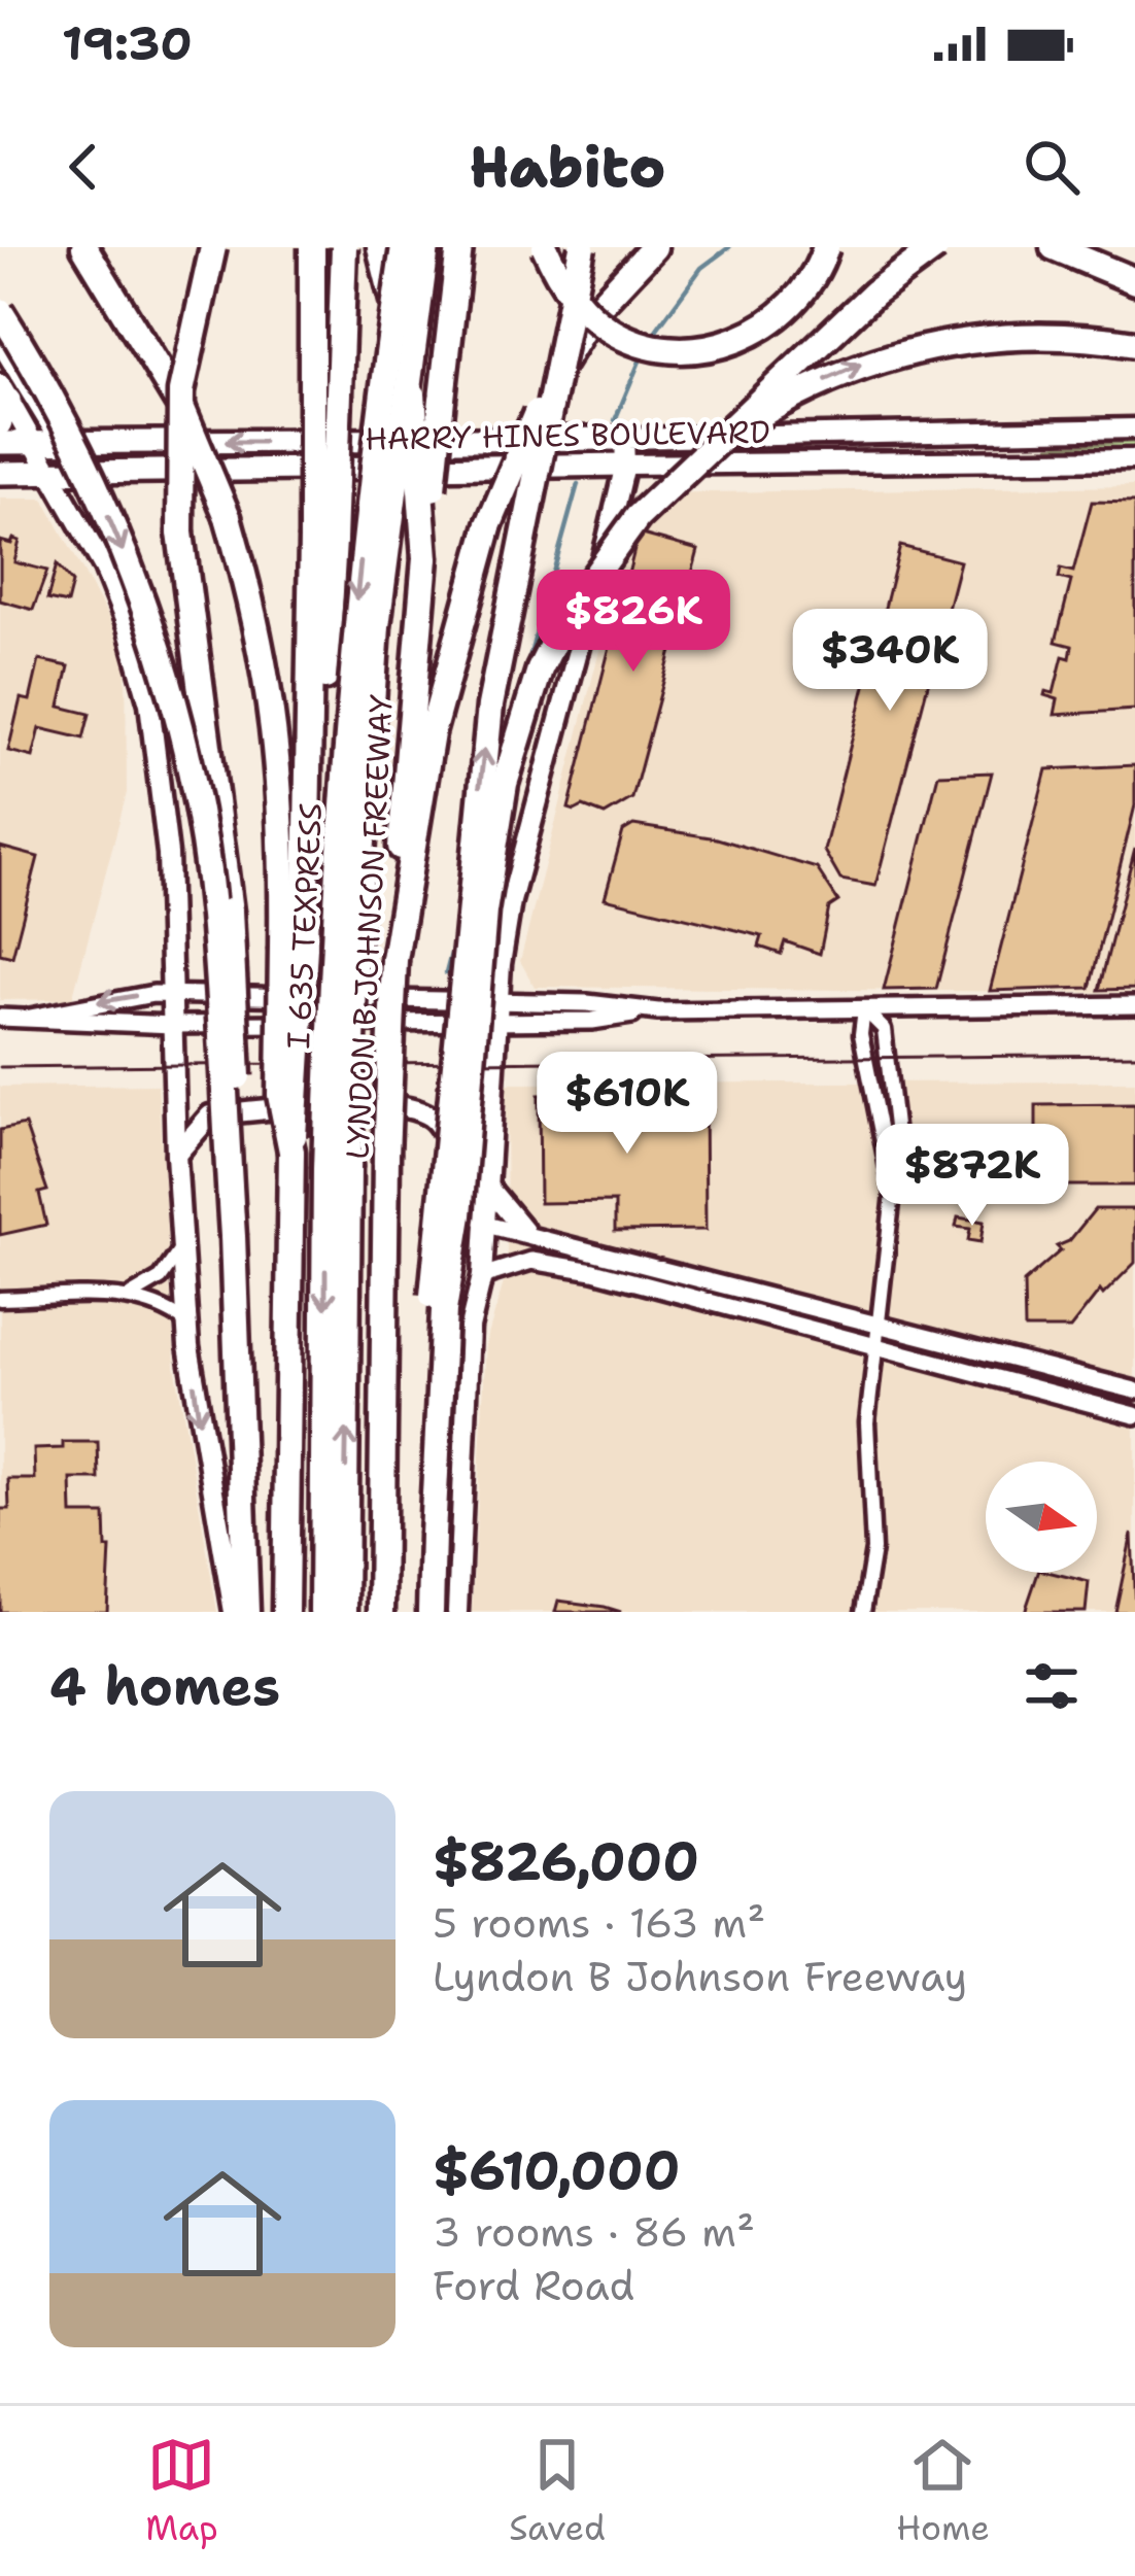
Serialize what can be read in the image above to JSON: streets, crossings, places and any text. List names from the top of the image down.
{
  "streets": {
    "highway": ["I 635 TEXPRESS", "LYNDON B JOHNSON FREEWAY"],
    "main road": ["HARRY HINES BOULEVARD"]
  },
  "north": "right",
  "page": {
    "status": "19:30",
    "header": "Habito",
    "price": [
      "$826K",
      "$340K",
      "$610K",
      "$872K"
    ],
    "heading": "4 homes",
    "list": [
      {
        "name": "$826,000",
        "note": "5 rooms · 163 m² · Lyndon B Johnson Freeway"
      },
      {
        "name": "$610,000",
        "note": "3 rooms · 86 m² · Ford Road"
      }
    ],
    "tabs": ["Map", "Saved", "Home"]
  }
}
